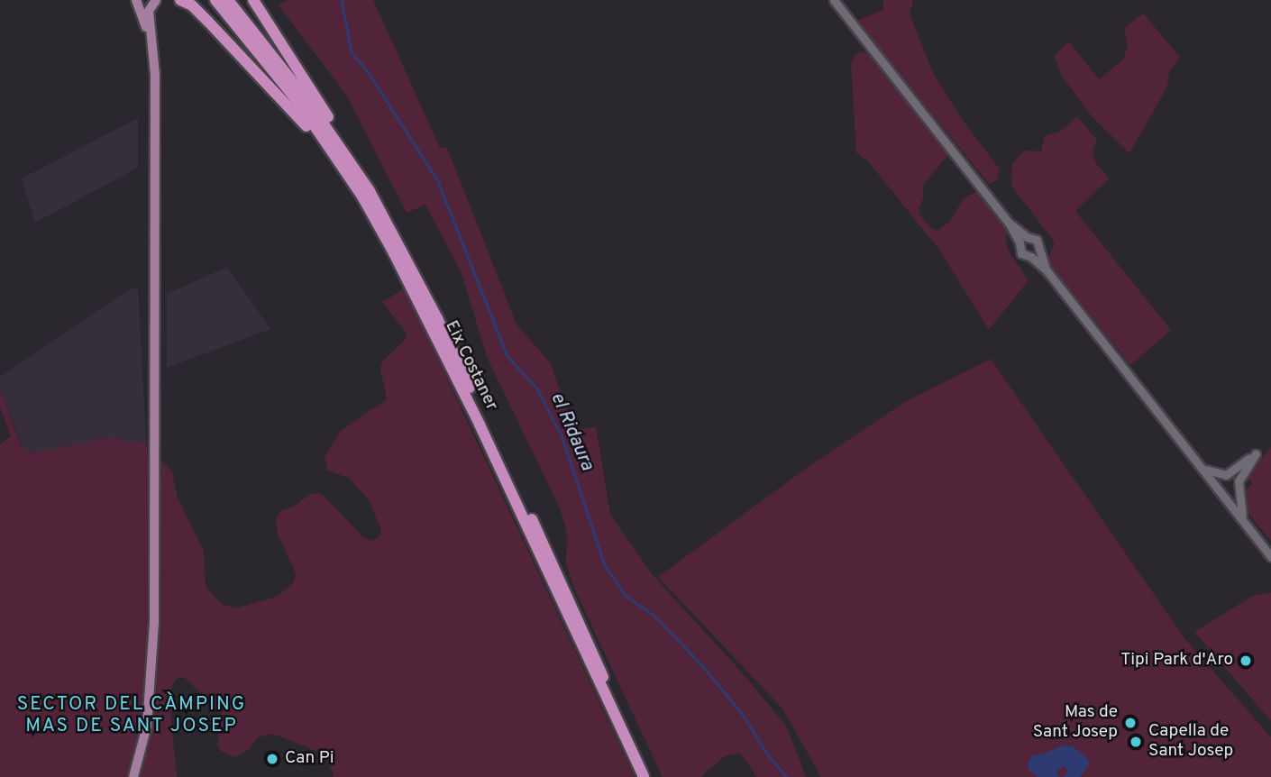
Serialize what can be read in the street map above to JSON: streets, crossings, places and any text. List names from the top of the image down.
{
  "streets": {
    "highway": ["Eix Costaner"]
  },
  "districts": ["SECTOR DEL CÀMPING MAS DE SANT JOSEP"],
  "water": ["el Ridaura"],
  "places": [
    "Tipi Park d'Aro",
    "Mas de Sant Josep",
    "Capella de Sant Josep",
    "Can Pi"
  ]
}
